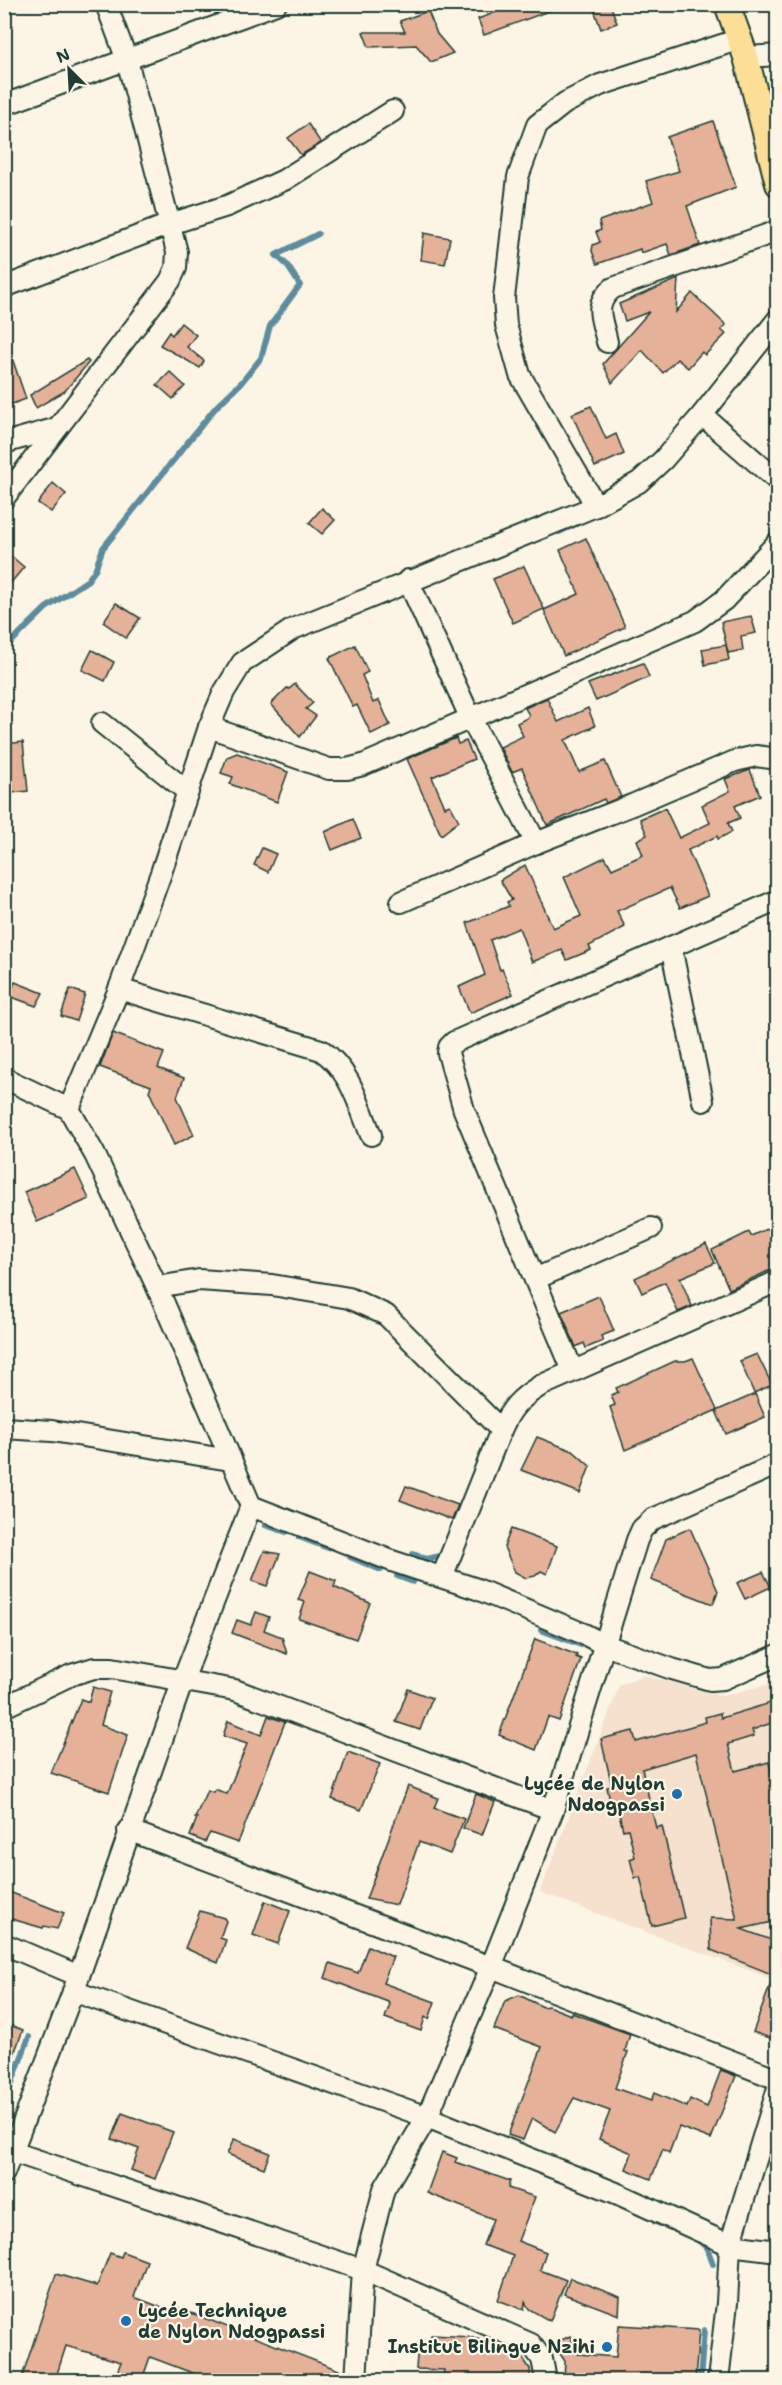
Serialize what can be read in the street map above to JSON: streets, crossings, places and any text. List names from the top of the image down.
{
  "places": ["Lycée de Nylon Ndogpassi", "Lycée Technique de Nylon Ndogpassi", "Institut Bilingue Nzihi"],
  "north": "top left"
}
